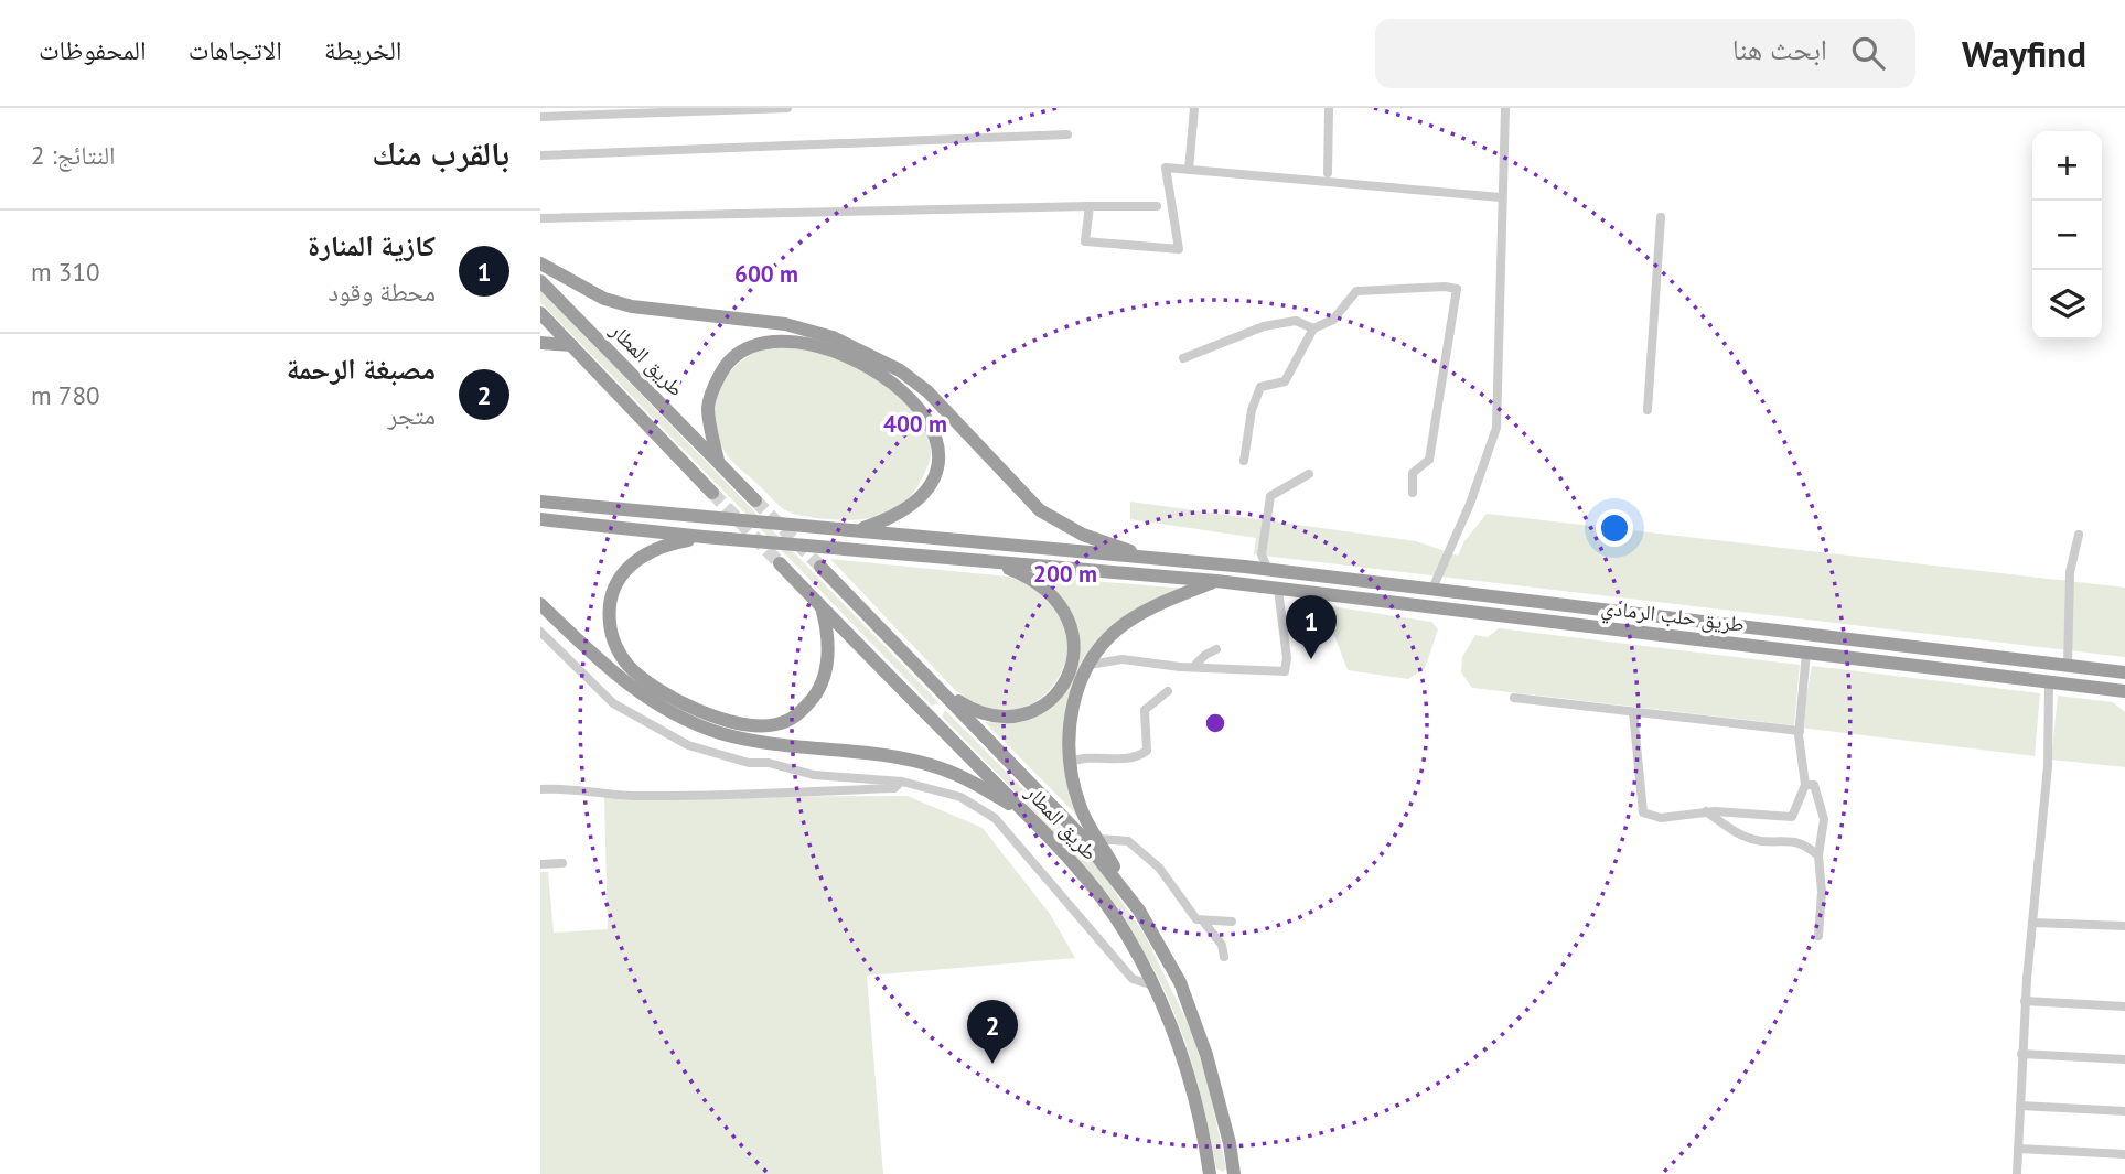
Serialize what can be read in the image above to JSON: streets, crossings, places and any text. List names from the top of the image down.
{
  "streets": {
    "highway": ["طريق المطار", "طريق حلب الرمادي"]
  },
  "page": {
    "header": "Wayfind",
    "search": "ابحث هنا",
    "nav": ["الخريطة", "الاتجاهات", "المحفوظات"],
    "heading": ["بالقرب منك", "النتائج: 2"],
    "map_buttons": ["+", "−"],
    "list": [
      {
        "mark": "1",
        "name": "كازية المنارة",
        "note": "محطة وقود",
        "value": "310 m"
      },
      {
        "mark": "2",
        "name": "مصبغة الرحمة",
        "note": "متجر",
        "value": "780 m"
      }
    ],
    "pins": ["1", "2"]
  },
  "rings": ["600 m", "400 m", "200 m"]
}
